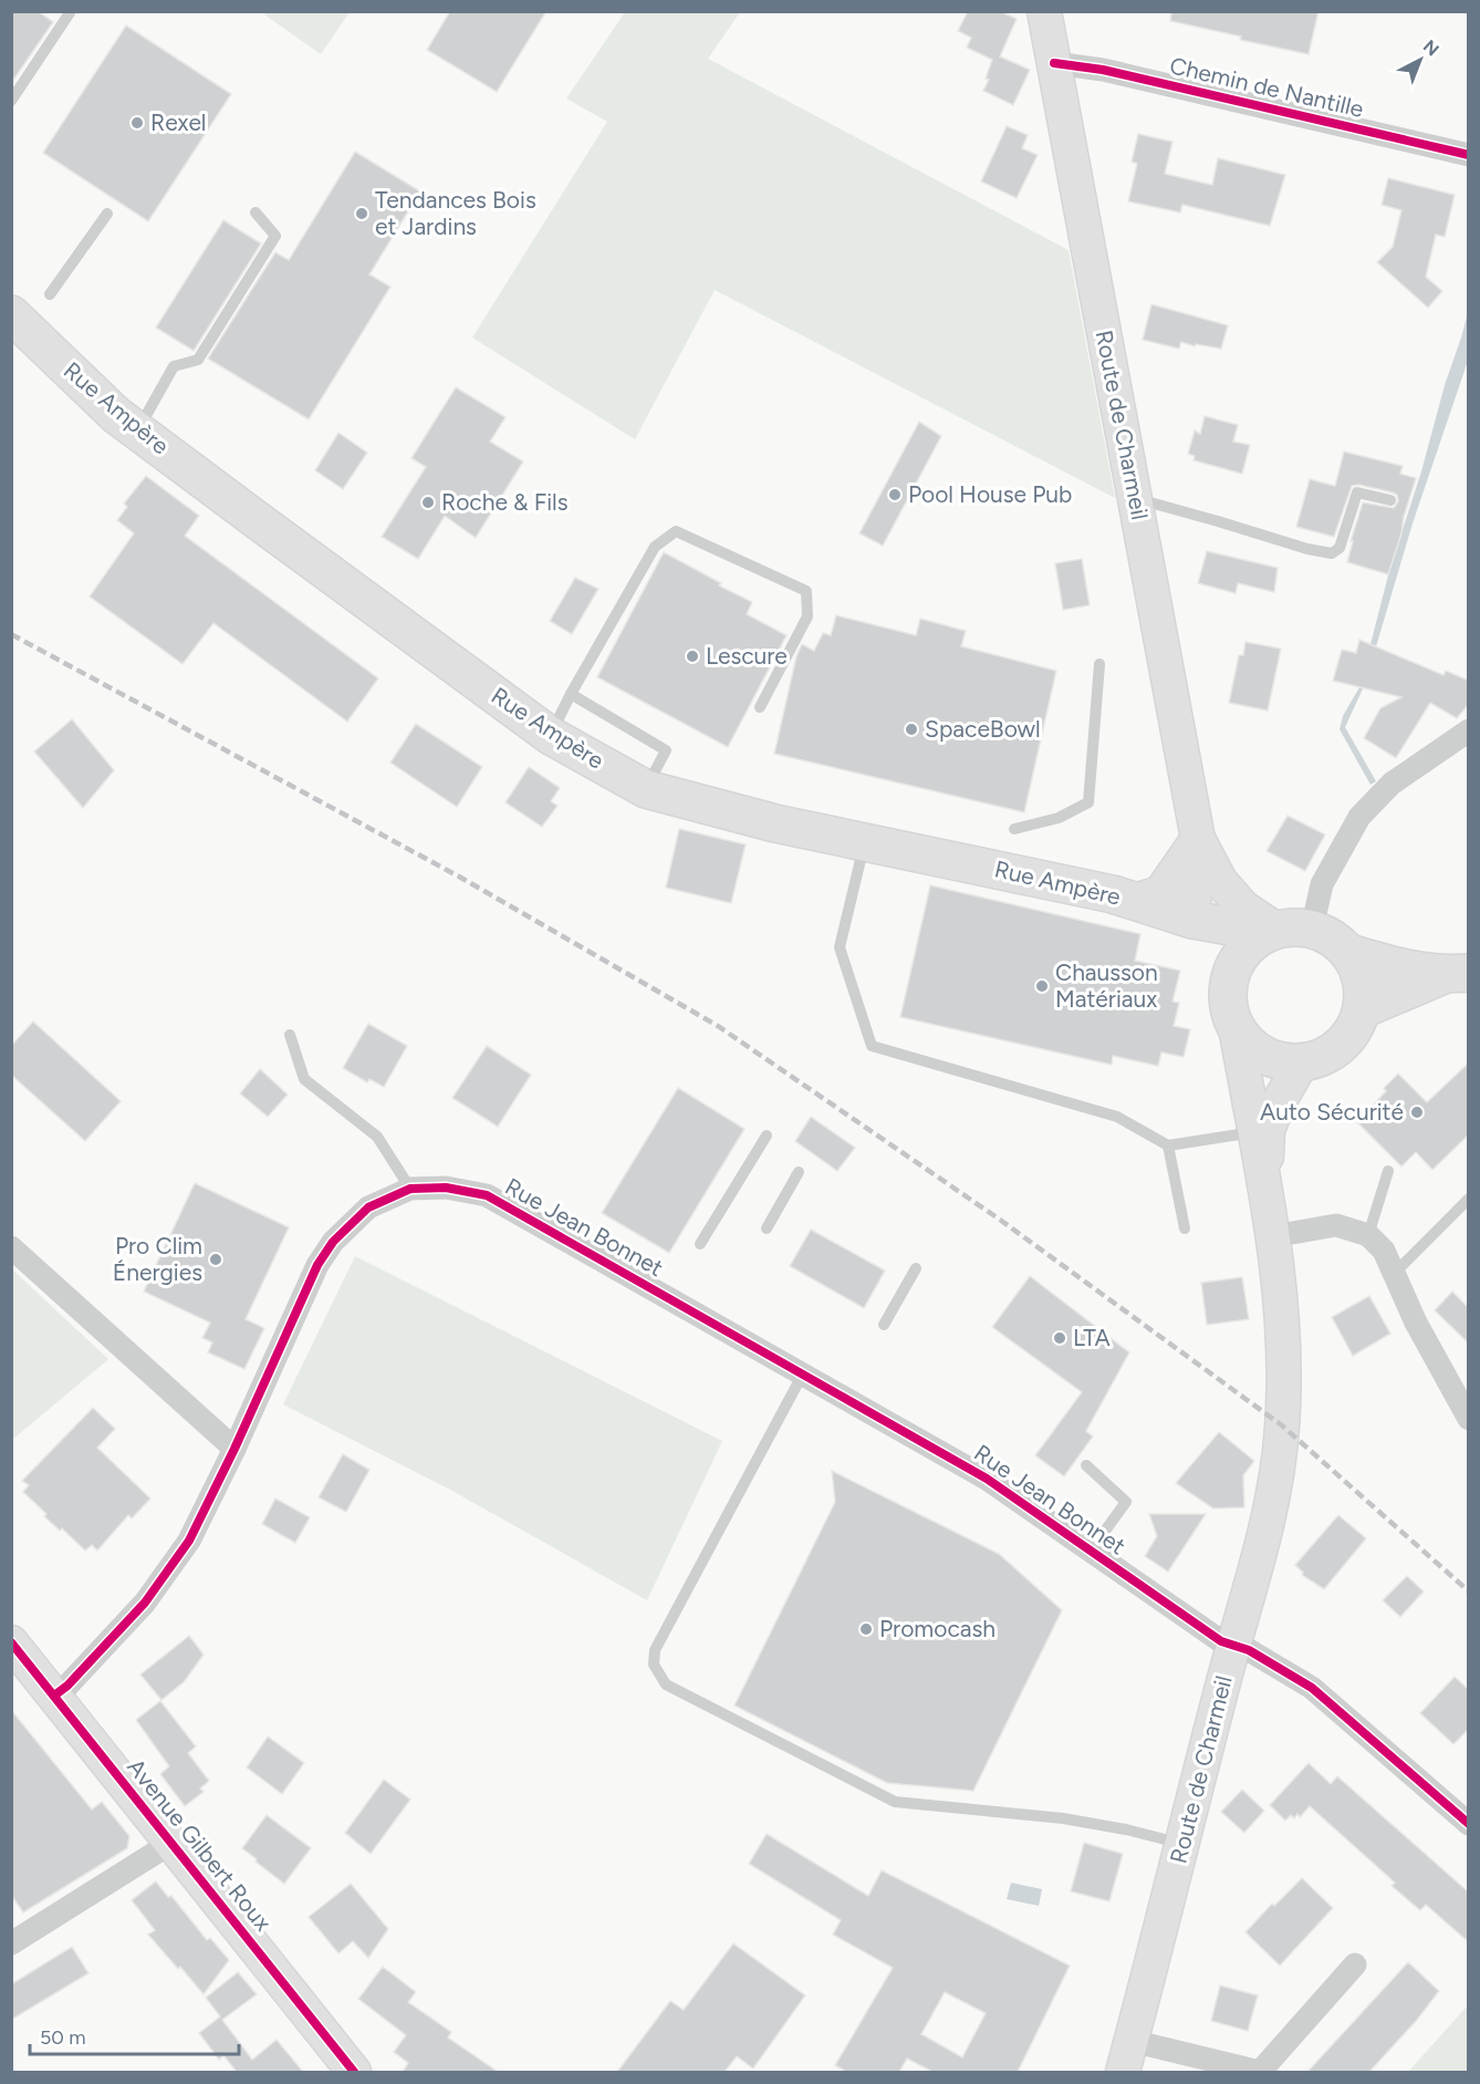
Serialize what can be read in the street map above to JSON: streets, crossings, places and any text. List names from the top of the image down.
{
  "streets": {
    "main road": ["Rue Ampère", "Route de Charmeil", "Avenue Gilbert Roux"],
    "street": ["Chemin de Nantille", "Rue Jean Bonnet"]
  },
  "crossings": [
    ["Chemin de Nantille", "Route de Charmeil"],
    ["Rue Ampère", "Route de Charmeil"],
    ["Route de Charmeil", "Rue Jean Bonnet"],
    ["Rue Jean Bonnet", "Avenue Gilbert Roux"]
  ],
  "places": [
    "Rexel",
    "Tendances Bois et Jardins",
    "Pool House Pub",
    "Roche & Fils",
    "Lescure",
    "SpaceBowl",
    "Chausson Matériaux",
    "Auto Sécurité",
    "Pro Clim Énergies",
    "LTA",
    "Promocash"
  ],
  "scale_bar": "50 m",
  "north": "top right"
}
